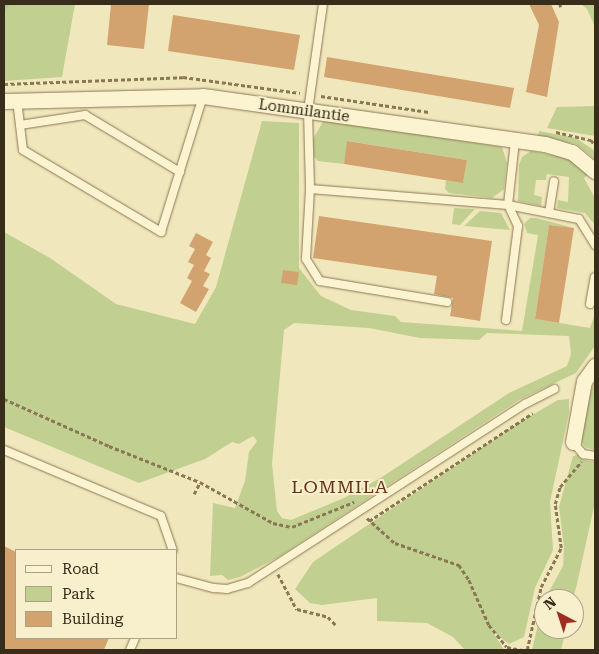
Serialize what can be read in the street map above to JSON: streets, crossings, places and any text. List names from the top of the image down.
{
  "streets": {
    "street": ["Lommilantie"]
  },
  "districts": ["LOMMILA"],
  "legend": ["Road", "Park", "Building"],
  "north": "top left"
}
